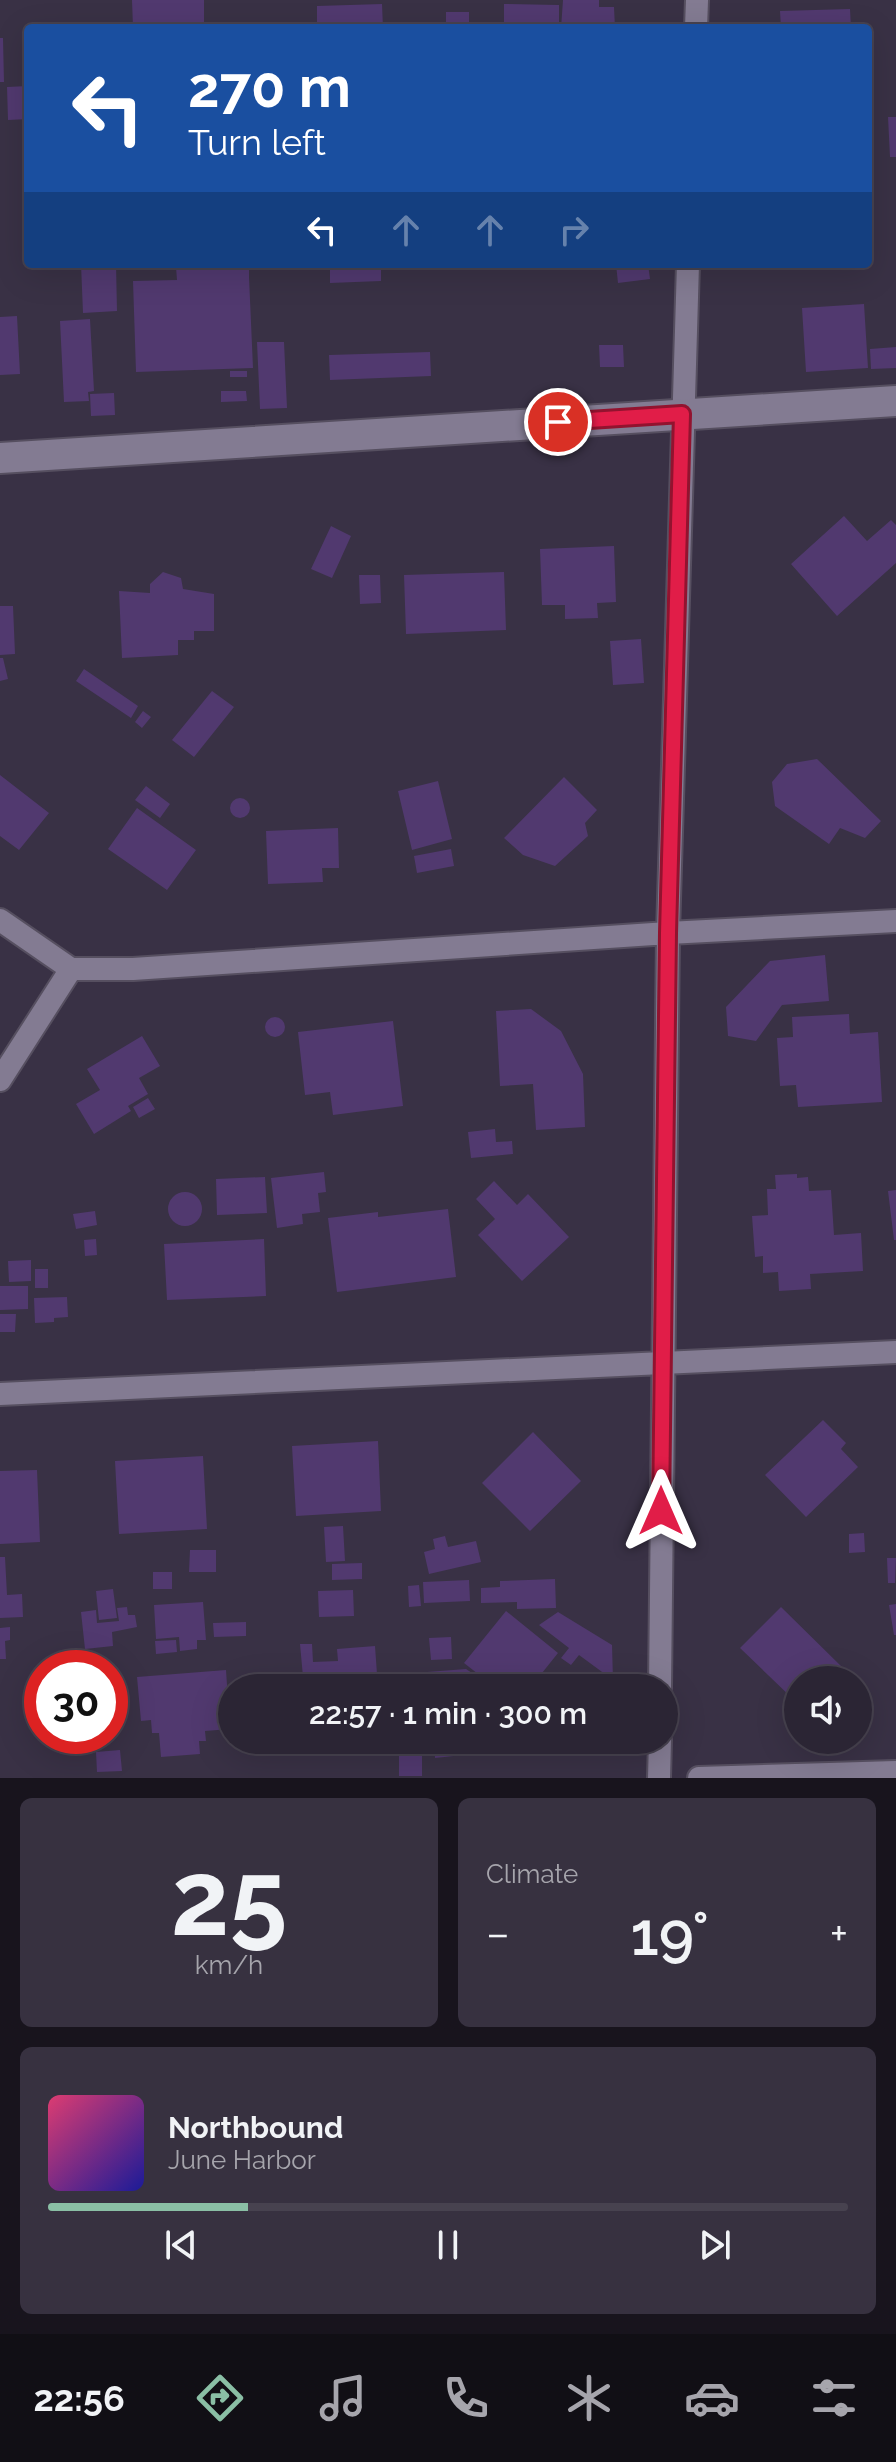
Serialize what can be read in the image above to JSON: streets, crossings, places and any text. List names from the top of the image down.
{
  "page": {
    "turn": ["270 m", "Turn left"],
    "limit": "30",
    "trip": "22:57 · 1 min · 300 m",
    "tile": [
      ["25", "km/h"],
      "Climate"
    ],
    "heat": ["−", "19°", "+"],
    "song": ["Northbound", "June Harbor"],
    "tabs": "22:56"
  }
}
